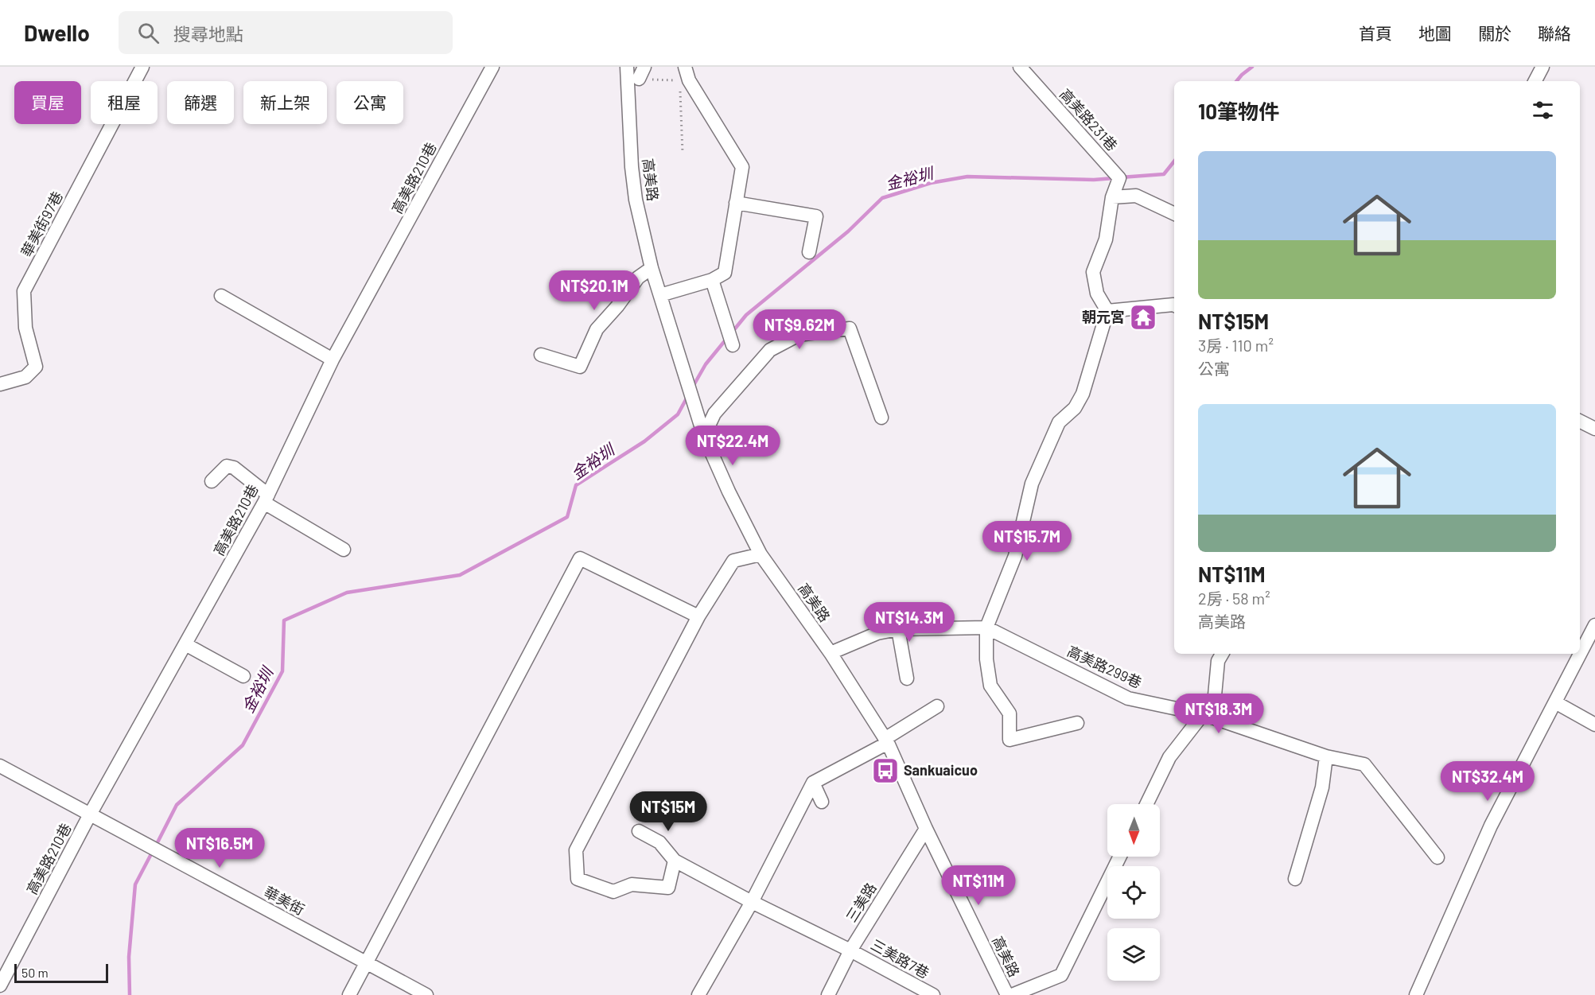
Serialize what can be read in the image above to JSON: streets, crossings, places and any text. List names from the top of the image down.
{
  "streets": {
    "street": [
      "高美路231巷",
      "高美路210巷",
      "高美路",
      "華美街97巷",
      "高美路299巷",
      "華美街",
      "三美路",
      "三美路7巷"
    ]
  },
  "crossings": [
    ["高美路210巷", "華美街"],
    ["高美路", "高美路299巷"],
    ["高美路", "三美路"],
    ["三美路", "三美路7巷"]
  ],
  "water": ["金裕圳"],
  "places": {
    "temple": ["朝元宮"],
    "bus stop": ["Sankuaicuo"]
  },
  "scale_bar": "50 m",
  "north": "bottom",
  "page": {
    "header": "Dwello",
    "search": "搜尋地點",
    "nav": [
      "首頁",
      "地圖",
      "關於",
      "聯絡"
    ],
    "chip": [
      "買屋",
      "租屋",
      "篩選",
      "新上架",
      "公寓"
    ],
    "heading": "10筆物件",
    "list": [
      {
        "name": "NT$15M",
        "note": "3房 · 110 m² · 公寓"
      },
      {
        "name": "NT$11M",
        "note": "2房 · 58 m² · 高美路"
      }
    ],
    "price": [
      "NT$20.1M",
      "NT$9.62M",
      "NT$22.4M",
      "NT$15.7M",
      "NT$14.3M",
      "NT$18.3M",
      "NT$32.4M",
      "NT$15M",
      "NT$16.5M",
      "NT$11M"
    ],
    "scale": "50 m"
  }
}
